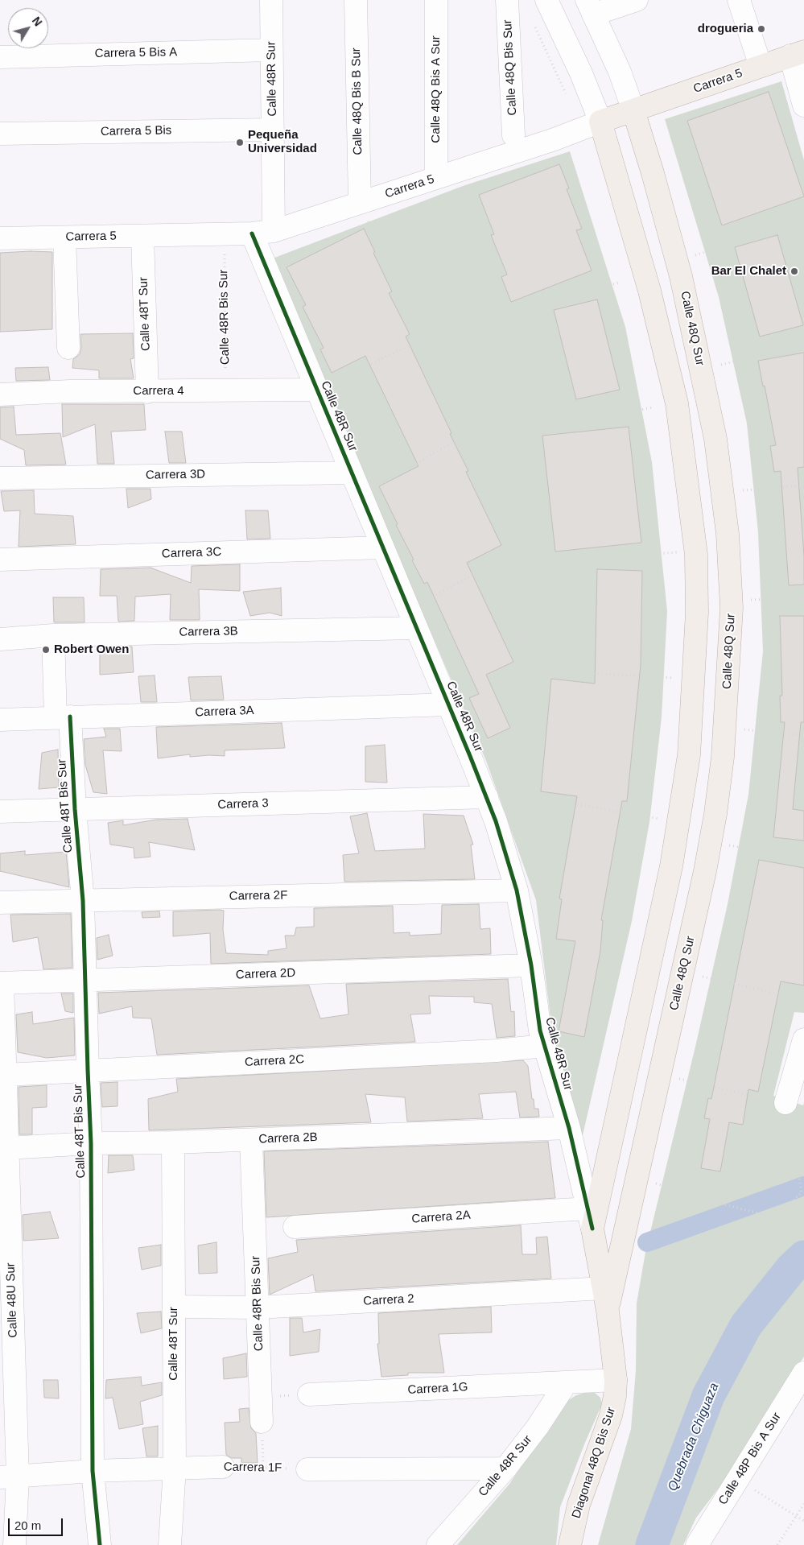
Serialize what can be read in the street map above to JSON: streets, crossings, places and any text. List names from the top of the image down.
{
  "streets": {
    "main road": [
      "Calle 48R Sur",
      "Carrera 5",
      "Calle 48Q Sur",
      "Diagonal 48Q Bis Sur"
    ],
    "street": [
      "Carrera 5 Bis A",
      "Calle 48Q Bis Sur",
      "Calle 48Q Bis A Sur",
      "Calle 48Q Bis B Sur",
      "Carrera 5 Bis",
      "Calle 48T Sur",
      "Calle 48R Bis Sur",
      "Carrera 4",
      "Carrera 3D",
      "Carrera 3C",
      "Carrera 3B",
      "Carrera 3A",
      "Carrera 3",
      "Calle 48T Bis Sur",
      "Carrera 2F",
      "Carrera 2D",
      "Carrera 2C",
      "Carrera 2B",
      "Carrera 2A",
      "Calle 48U Sur",
      "Carrera 2",
      "Carrera 1G",
      "Calle 48P Bis A Sur",
      "Carrera 1F"
    ]
  },
  "crossings": [
    ["Carrera 5 Bis A", "Calle 48R Sur"],
    ["Calle 48R Sur", "Carrera 5"],
    ["Calle 48R Sur", "Carrera 5 Bis"],
    ["Calle 48R Sur", "Calle 48Q Sur"],
    ["Calle 48R Sur", "Carrera 4"],
    ["Calle 48R Sur", "Carrera 3D"],
    ["Calle 48R Sur", "Carrera 3C"],
    ["Calle 48R Sur", "Carrera 3B"],
    ["Calle 48R Sur", "Carrera 3A"],
    ["Calle 48R Sur", "Carrera 3"],
    ["Calle 48R Sur", "Carrera 2F"],
    ["Calle 48R Sur", "Carrera 2D"],
    ["Calle 48R Sur", "Carrera 2C"],
    ["Calle 48R Sur", "Carrera 2B"],
    ["Calle 48R Sur", "Carrera 2A"],
    ["Calle 48R Sur", "Carrera 2"],
    ["Calle 48R Sur", "Carrera 1G"],
    ["Calle 48R Sur", "Diagonal 48Q Bis Sur"],
    ["Carrera 5", "Calle 48Q Bis A Sur"],
    ["Carrera 5", "Calle 48Q Bis B Sur"],
    ["Carrera 5", "Calle 48T Sur"],
    ["Carrera 5", "Calle 48Q Sur"],
    ["Calle 48T Sur", "Carrera 4"],
    ["Calle 48T Sur", "Carrera 2B"],
    ["Calle 48T Sur", "Carrera 2"],
    ["Calle 48T Sur", "Carrera 1F"],
    ["Calle 48R Bis Sur", "Carrera 4"],
    ["Calle 48R Bis Sur", "Carrera 2B"],
    ["Calle 48R Bis Sur", "Carrera 2"],
    ["Carrera 3B", "Calle 48T Bis Sur"],
    ["Carrera 3A", "Calle 48T Bis Sur"],
    ["Carrera 3", "Calle 48T Bis Sur"],
    ["Calle 48T Bis Sur", "Carrera 2F"],
    ["Calle 48T Bis Sur", "Carrera 2D"],
    ["Calle 48T Bis Sur", "Carrera 2C"],
    ["Calle 48T Bis Sur", "Carrera 2B"],
    ["Calle 48T Bis Sur", "Carrera 1F"],
    ["Carrera 2D", "Calle 48U Sur"],
    ["Carrera 2C", "Calle 48U Sur"],
    ["Carrera 2B", "Calle 48U Sur"],
    ["Calle 48U Sur", "Carrera 1F"],
    ["Carrera 1G", "Diagonal 48Q Bis Sur"]
  ],
  "water": ["Quebrada Chiguaza"],
  "places": [
    "drogueria",
    "Pequeña Universidad",
    "Bar El Chalet",
    "Robert Owen"
  ],
  "scale_bar": "20 m",
  "north": "top right"
}
